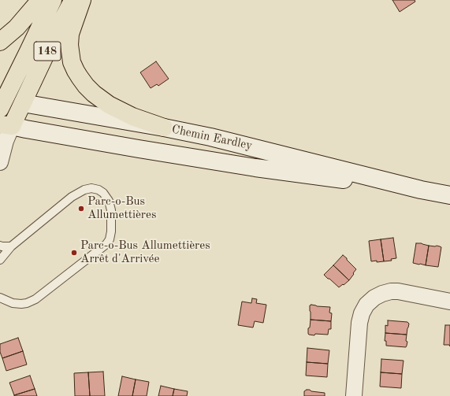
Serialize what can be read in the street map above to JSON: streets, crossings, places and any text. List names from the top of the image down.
{
  "streets": {
    "main road": ["148", "Chemin Eardley"]
  },
  "crossings": [
    ["148", "Chemin Eardley"]
  ],
  "places": ["Parc-o-Bus Allumettières", "Parc-o-Bus Allumettières Arrêt d'Arrivée"]
}
